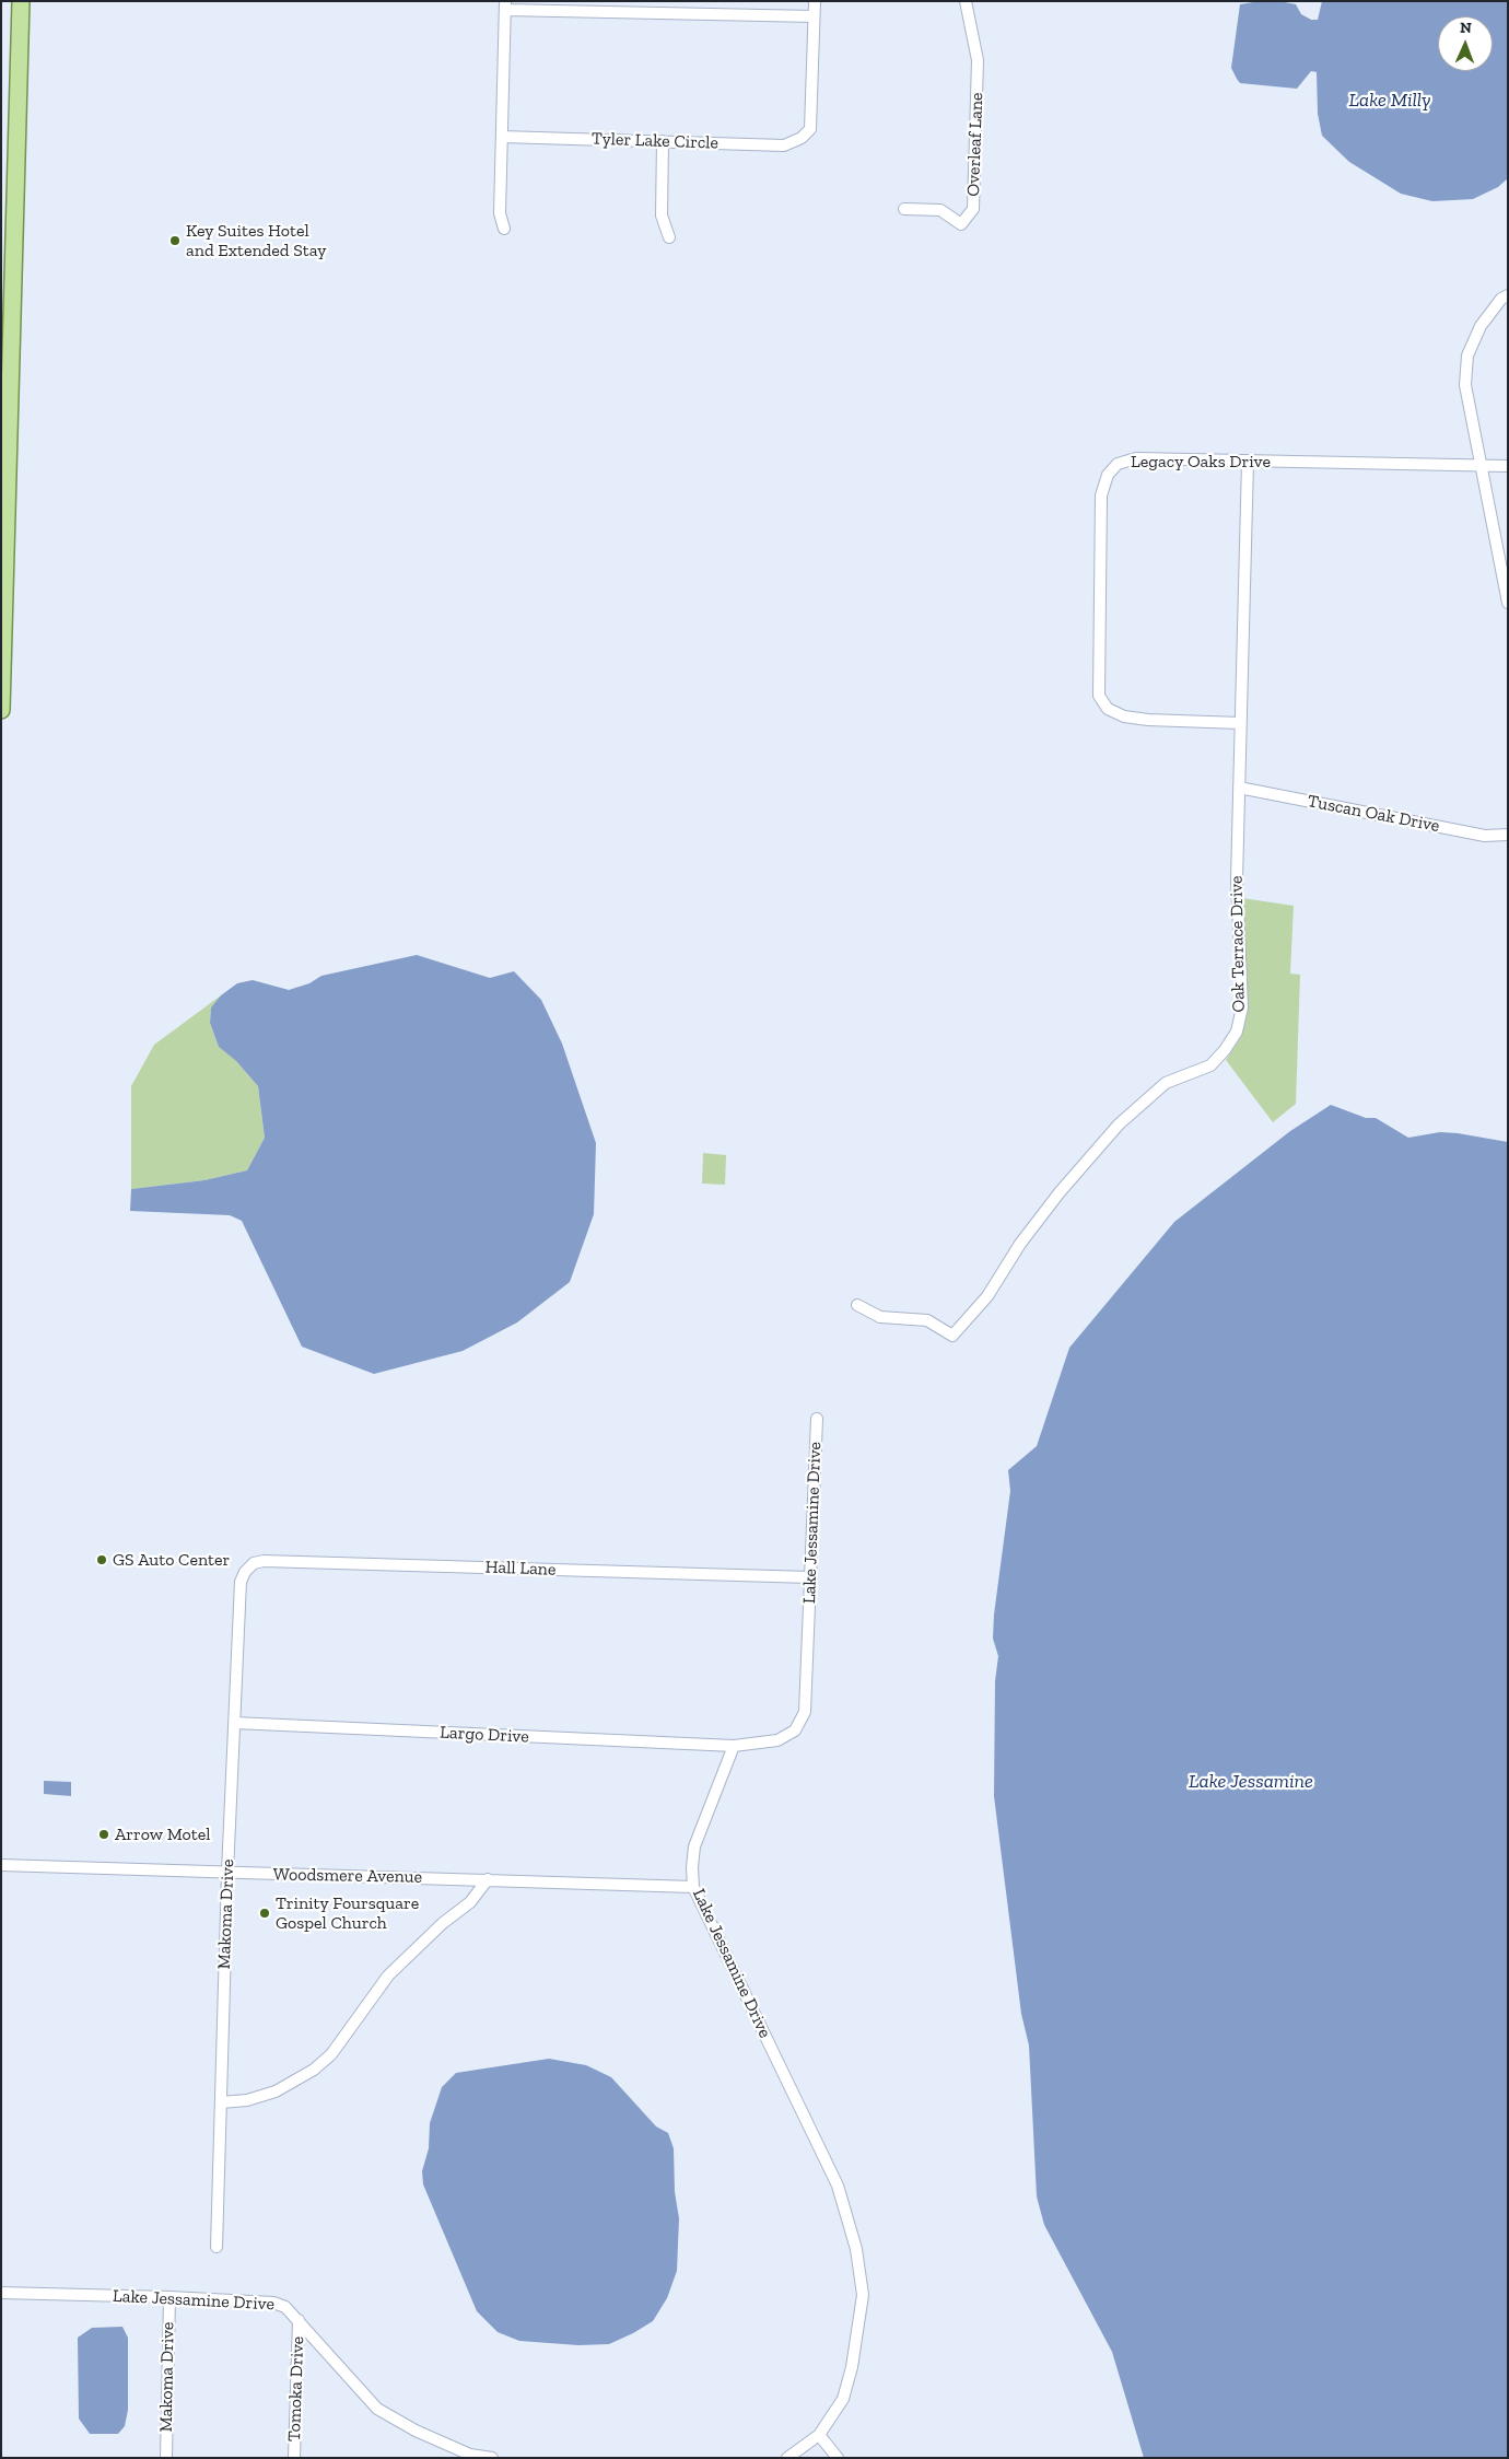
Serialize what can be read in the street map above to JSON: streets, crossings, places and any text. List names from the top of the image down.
{
  "streets": {
    "street": [
      "Tyler Lake Circle",
      "Overleaf Lane",
      "Legacy Oaks Drive",
      "Tuscan Oak Drive",
      "Oak Terrace Drive",
      "Lake Jessamine Drive",
      "Hall Lane",
      "Largo Drive",
      "Woodsmere Avenue",
      "Makoma Drive",
      "Tomoka Drive"
    ]
  },
  "crossings": [
    ["Legacy Oaks Drive", "Oak Terrace Drive"],
    ["Tuscan Oak Drive", "Oak Terrace Drive"],
    ["Lake Jessamine Drive", "Hall Lane"],
    ["Lake Jessamine Drive", "Largo Drive"],
    ["Lake Jessamine Drive", "Woodsmere Avenue"],
    ["Lake Jessamine Drive", "Makoma Drive"],
    ["Lake Jessamine Drive", "Tomoka Drive"],
    ["Hall Lane", "Makoma Drive"],
    ["Largo Drive", "Makoma Drive"],
    ["Woodsmere Avenue", "Makoma Drive"]
  ],
  "water": ["Lake Milly", "Lake Jessamine"],
  "places": [
    "Key Suites Hotel and Extended Stay",
    "GS Auto Center",
    "Arrow Motel",
    "Trinity Foursquare Gospel Church"
  ],
  "north": "top"
}
